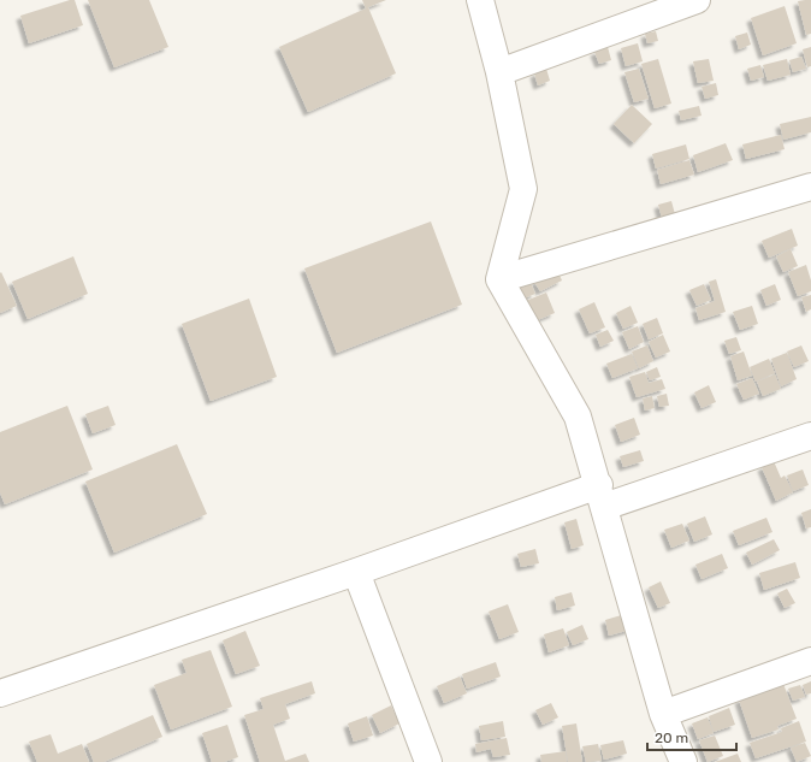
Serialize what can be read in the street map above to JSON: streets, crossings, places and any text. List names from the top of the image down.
{
  "scale_bar": "20 m"
}
